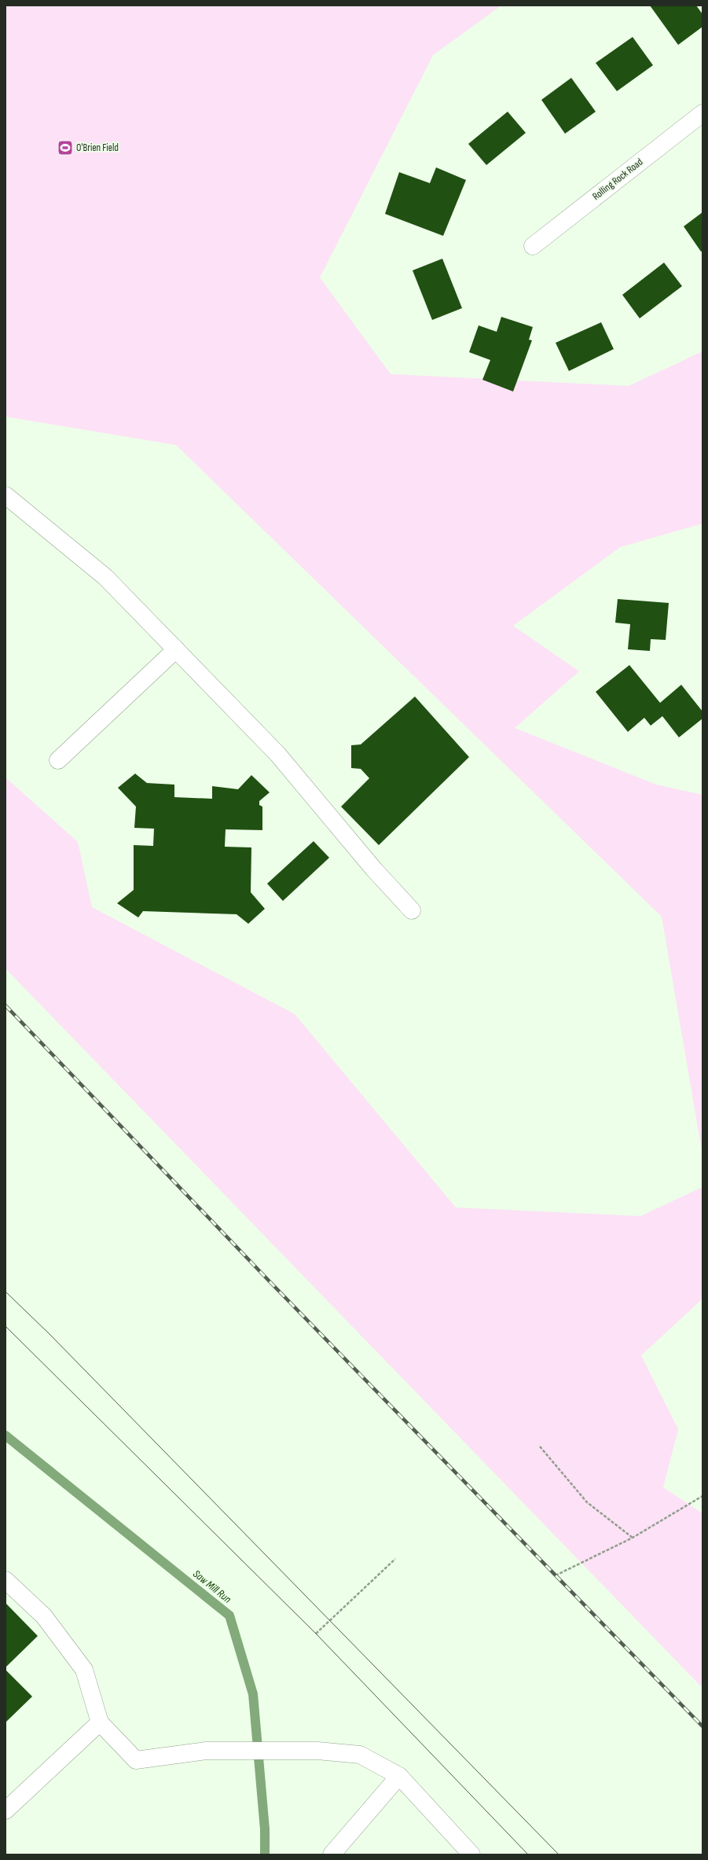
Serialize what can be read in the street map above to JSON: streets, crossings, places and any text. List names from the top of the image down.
{
  "streets": {
    "street": ["Rolling Rock Road"]
  },
  "water": ["Saw Mill Run"],
  "places": {
    "sports": ["O'Brien Field"]
  }
}
